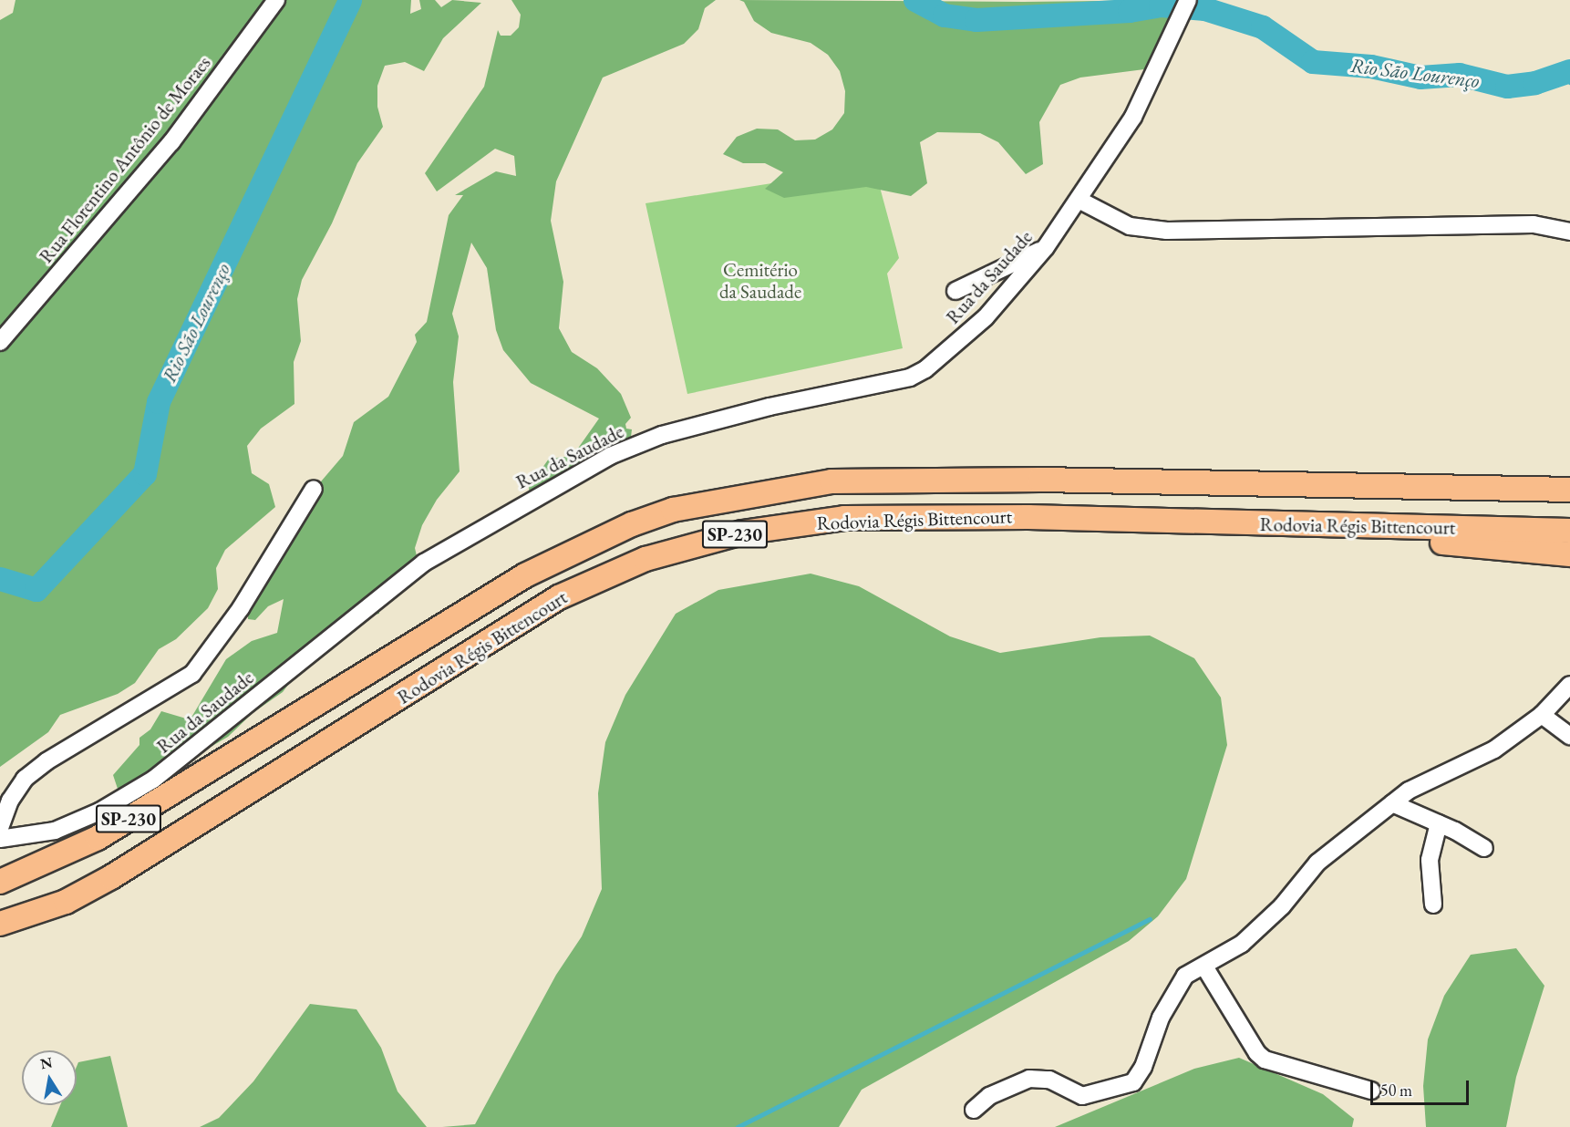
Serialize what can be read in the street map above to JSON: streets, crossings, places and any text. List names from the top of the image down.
{
  "streets": {
    "highway": ["Rodovia Régis Bittencourt", "SP-230"],
    "street": ["Rua Florentino Antônio de Moraes", "Rua da Saudade"]
  },
  "water": ["Rio São Lourenço"],
  "parks": ["Cemitério da Saudade"],
  "scale_bar": "50 m",
  "north": "top"
}
